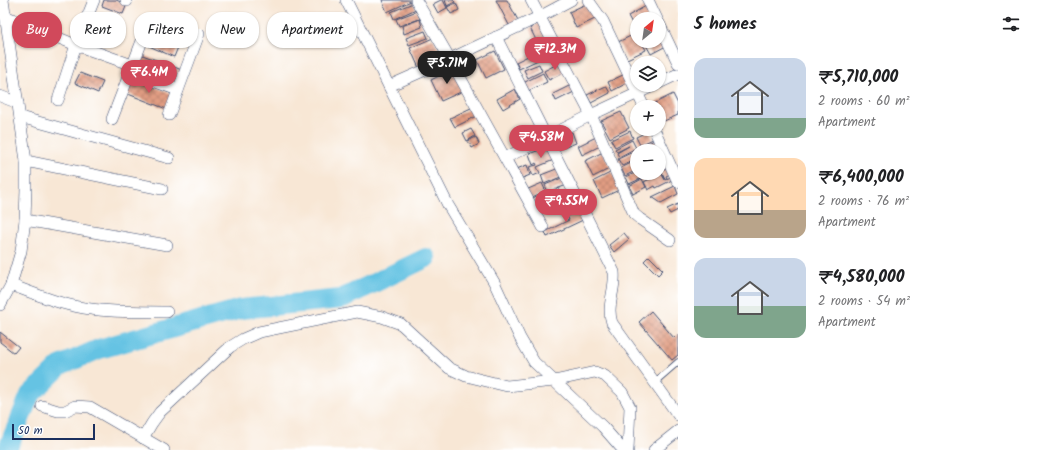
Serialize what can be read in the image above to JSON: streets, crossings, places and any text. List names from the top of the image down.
{
  "scale_bar": "50 m",
  "north": "top right",
  "page": {
    "heading": "5 homes",
    "map_buttons": ["+", "−"],
    "chip": [
      "Buy",
      "Rent",
      "Filters",
      "New",
      "Apartment"
    ],
    "price": [
      "₹12.3M",
      "₹5.71M",
      "₹6.4M",
      "₹4.58M",
      "₹9.55M"
    ],
    "list": [
      {
        "name": "₹5,710,000",
        "note": "2 rooms · 60 m² · Apartment"
      },
      {
        "name": "₹6,400,000",
        "note": "2 rooms · 76 m² · Apartment"
      },
      {
        "name": "₹4,580,000",
        "note": "2 rooms · 54 m² · Apartment"
      }
    ],
    "scale": "50 m"
  }
}
